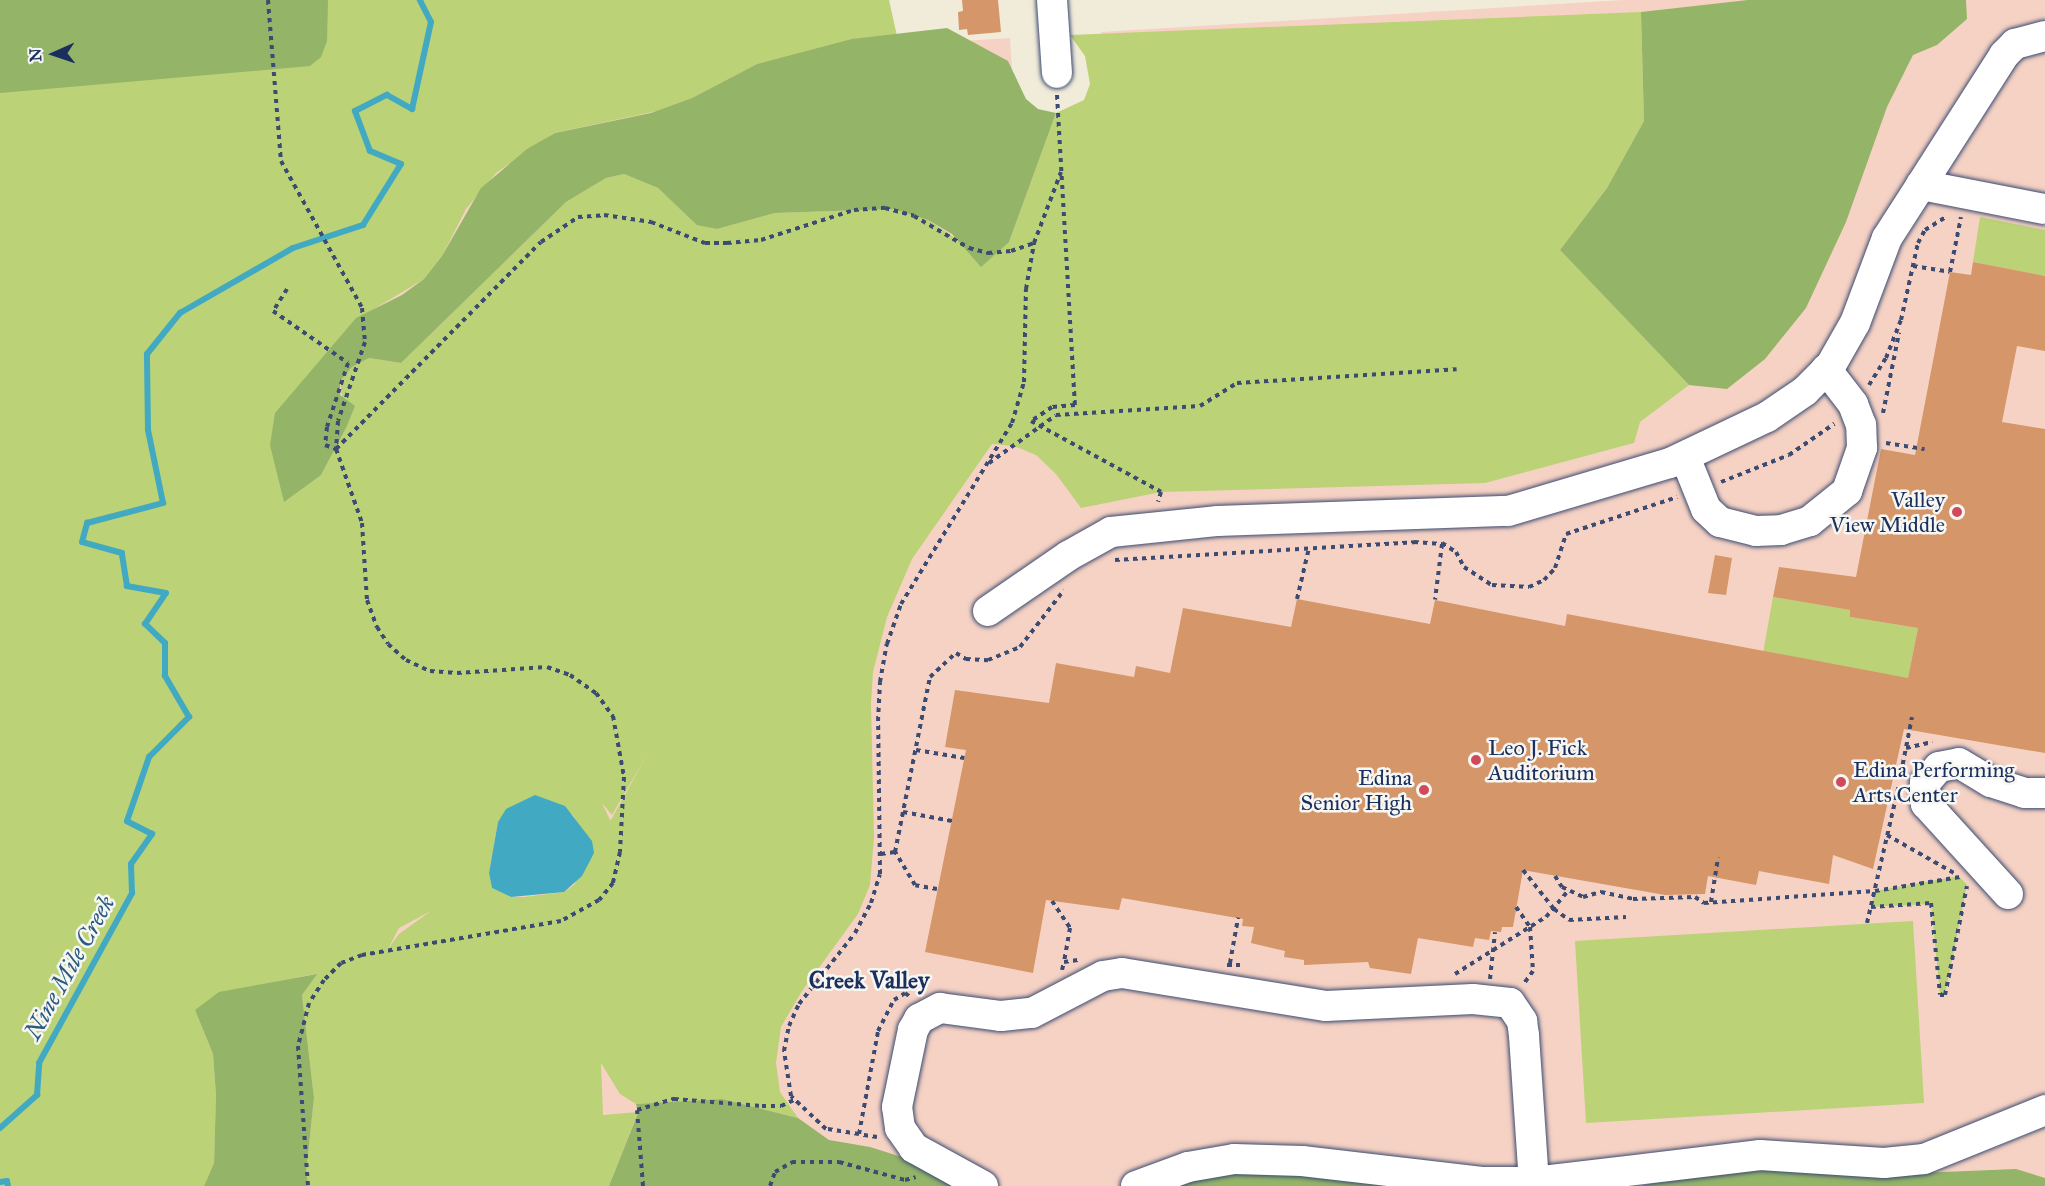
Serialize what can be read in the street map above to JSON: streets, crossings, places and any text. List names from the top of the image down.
{
  "districts": ["Creek Valley"],
  "water": ["Nine Mile Creek"],
  "places": [
    "Valley View Middle",
    "Leo J. Fick Auditorium",
    "Edina Performing Arts Center",
    "Edina Senior High"
  ],
  "north": "left"
}
